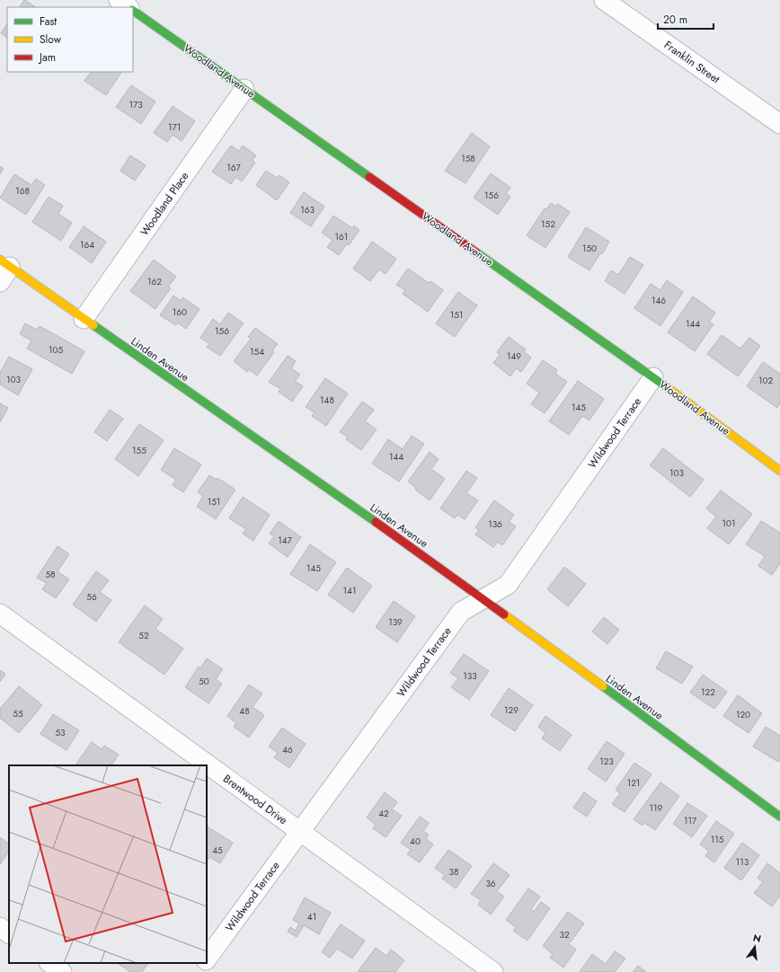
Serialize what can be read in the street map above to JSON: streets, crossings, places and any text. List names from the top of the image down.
{
  "streets": {
    "street": [
      "Franklin Street",
      "Woodland Avenue",
      "Woodland Place",
      "Linden Avenue",
      "Wildwood Terrace",
      "Brentwood Drive"
    ]
  },
  "crossings": [
    ["Woodland Avenue", "Woodland Place"],
    ["Woodland Avenue", "Wildwood Terrace"],
    ["Woodland Place", "Linden Avenue"],
    ["Linden Avenue", "Wildwood Terrace"],
    ["Wildwood Terrace", "Brentwood Drive"]
  ],
  "house_numbers": [
    "173",
    "171",
    "158",
    "167",
    "168",
    "156",
    "163",
    "152",
    "161",
    "164",
    "150",
    "162",
    "146",
    "160",
    "151",
    "144",
    "156",
    "105",
    "154",
    "149",
    "103",
    "102",
    "148",
    "145",
    "155",
    "144",
    "103",
    "151",
    "101",
    "136",
    "147",
    "145",
    "58",
    "141",
    "56",
    "139",
    "52",
    "133",
    "50",
    "122",
    "129",
    "48",
    "55",
    "120",
    "53",
    "46",
    "123",
    "121",
    "119",
    "42",
    "117",
    "115",
    "40",
    "45",
    "113",
    "38",
    "36",
    "41",
    "32"
  ],
  "legend": ["Fast", "Slow", "Jam"],
  "scale_bar": "20 m",
  "north": "top"
}
